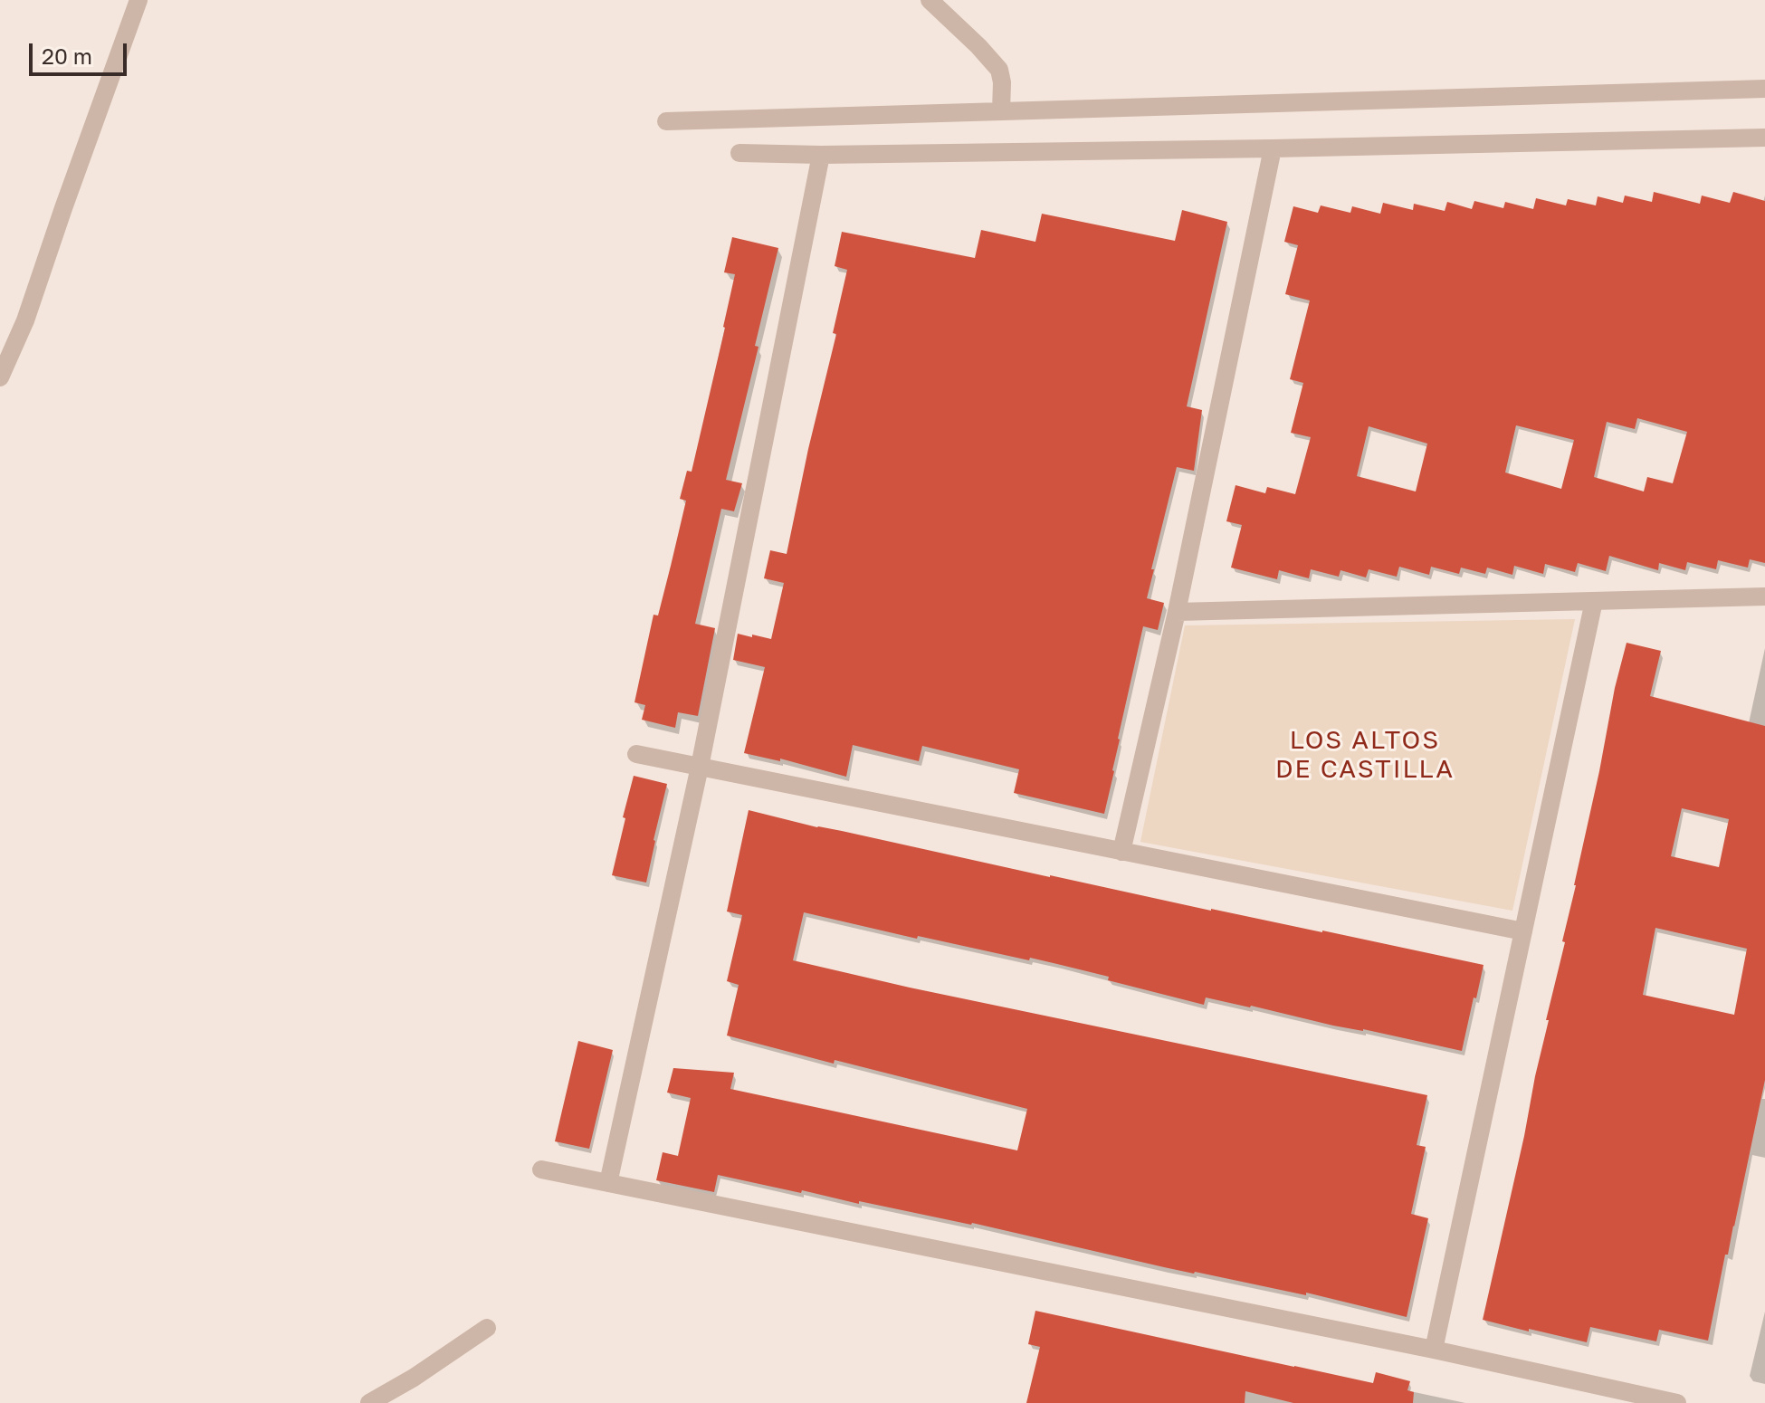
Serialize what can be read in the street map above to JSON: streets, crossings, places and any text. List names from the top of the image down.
{
  "districts": ["LOS ALTOS DE CASTILLA"],
  "scale_bar": "20 m"
}
